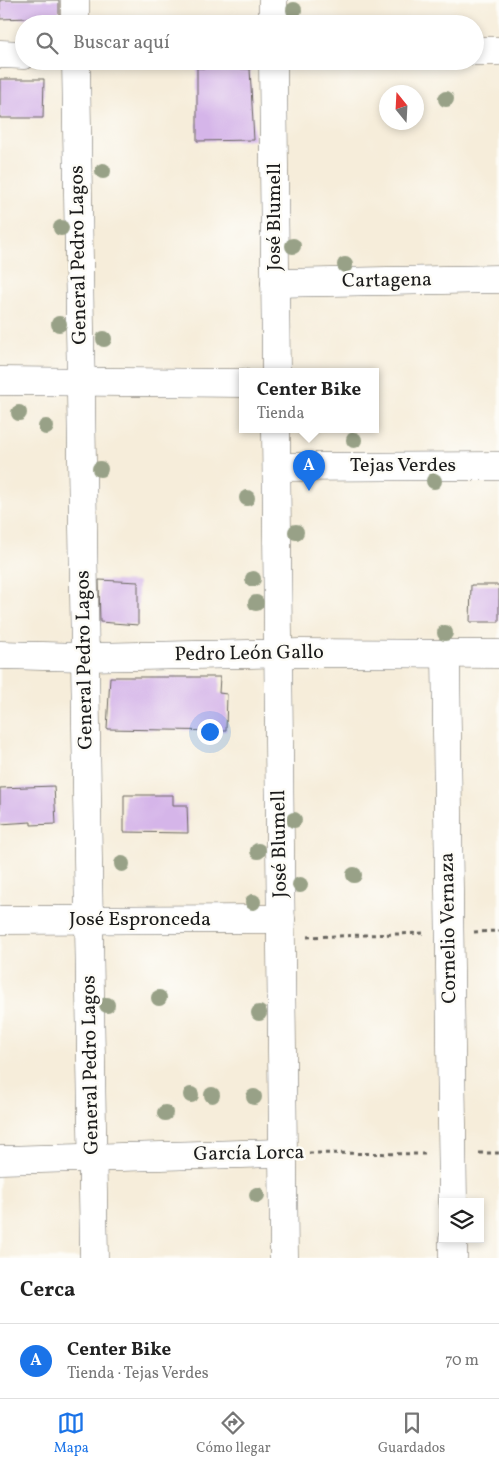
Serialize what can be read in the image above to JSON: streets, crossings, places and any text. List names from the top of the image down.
{
  "streets": {
    "street": [
      "José Blumell",
      "General Pedro Lagos",
      "Cartagena",
      "Tejas Verdes",
      "Pedro León Gallo",
      "José Espronceda",
      "Cornelio Vernaza",
      "García Lorca"
    ]
  },
  "crossings": [
    ["José Blumell", "Cartagena"],
    ["José Blumell", "Tejas Verdes"],
    ["José Blumell", "Pedro León Gallo"],
    ["José Blumell", "José Espronceda"],
    ["José Blumell", "García Lorca"],
    ["General Pedro Lagos", "Pedro León Gallo"],
    ["General Pedro Lagos", "José Espronceda"],
    ["General Pedro Lagos", "García Lorca"],
    ["Pedro León Gallo", "Cornelio Vernaza"],
    ["Cornelio Vernaza", "García Lorca"]
  ],
  "north": "top",
  "page": {
    "search": "Buscar aquí",
    "popup": ["Center Bike", "Tienda"],
    "pins": "A",
    "heading": "Cerca",
    "list": [
      {
        "mark": "A",
        "name": "Center Bike",
        "note": "Tienda · Tejas Verdes",
        "value": "70 m"
      }
    ],
    "nav": ["Mapa", "Cómo llegar", "Guardados"]
  }
}
